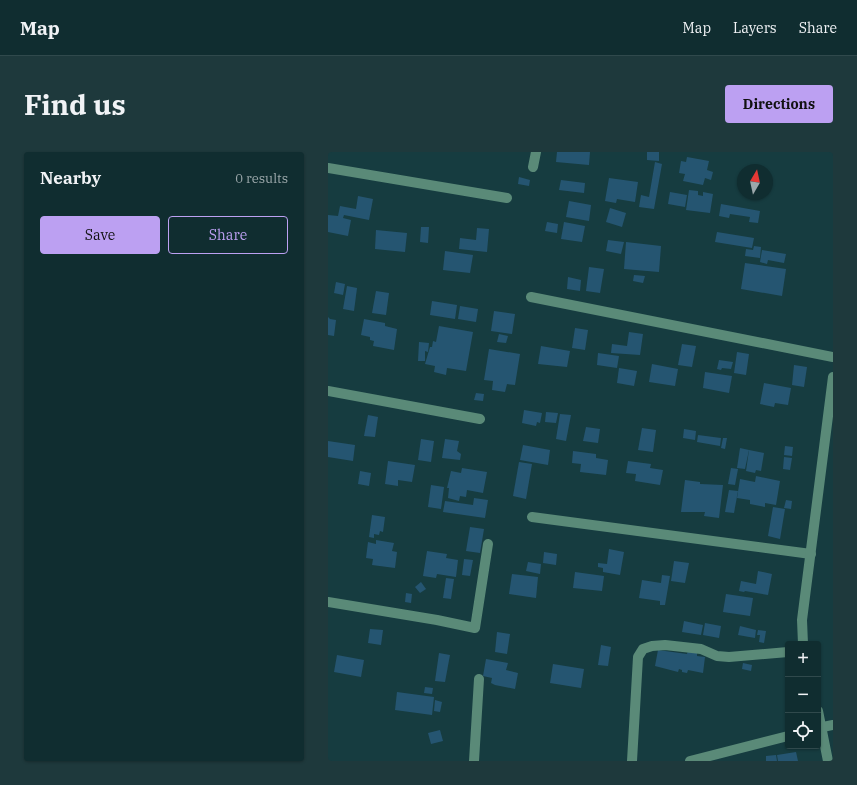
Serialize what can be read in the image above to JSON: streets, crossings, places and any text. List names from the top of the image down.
{
  "north": "top",
  "page": {
    "header": "Map",
    "nav": ["Map", "Layers", "Share"],
    "buttons": [
      "Directions",
      ["Save", "Share"]
    ],
    "title": "Find us",
    "heading": ["Nearby", "0 results"],
    "map_buttons": ["+", "−"]
  }
}
